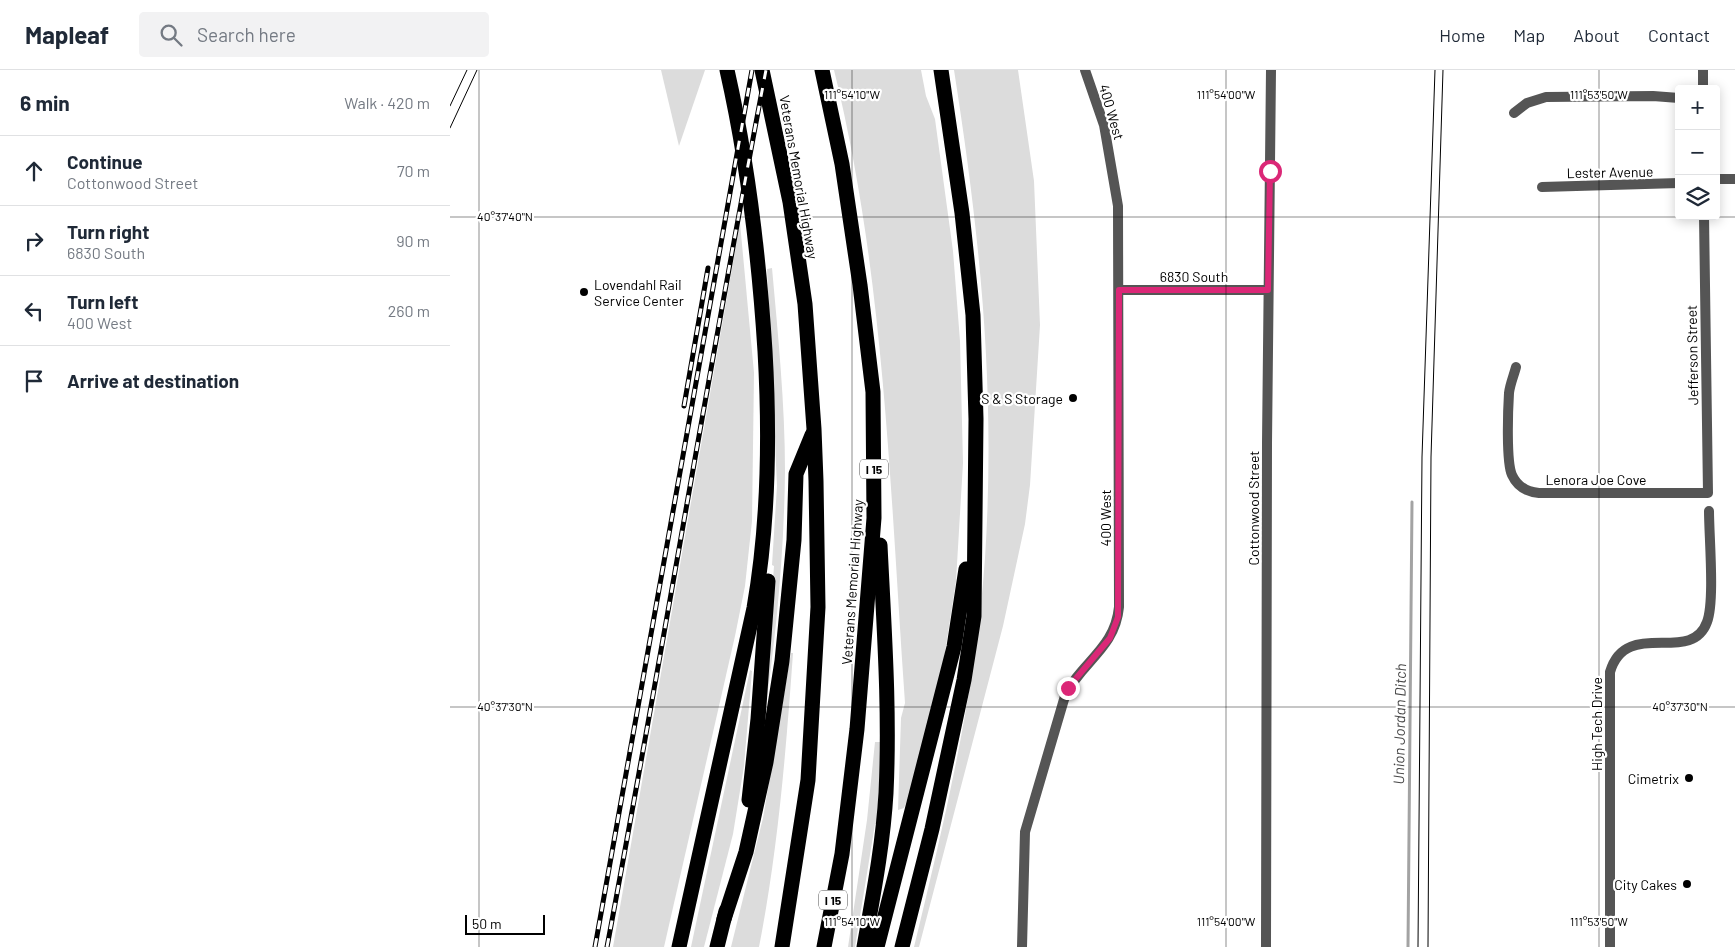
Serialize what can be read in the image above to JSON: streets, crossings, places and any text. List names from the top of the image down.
{
  "streets": {
    "highway": ["Veterans Memorial Highway", "I 15"],
    "street": [
      "400 West",
      "Lester Avenue",
      "6830 South",
      "Jefferson Street",
      "Lenora Joe Cove",
      "Cottonwood Street",
      "High Tech Drive"
    ]
  },
  "crossings": [
    ["400 West", "6830 South"],
    ["6830 South", "Cottonwood Street"],
    ["Jefferson Street", "Lenora Joe Cove"]
  ],
  "water": ["Union Jordan Ditch"],
  "places": [
    "Lovendahl Rail Service Center",
    "S & S Storage",
    "Cimetrix",
    "City Cakes"
  ],
  "scale_bar": "50 m",
  "page": {
    "header": "Mapleaf",
    "search": "Search here",
    "nav": [
      "Home",
      "Map",
      "About",
      "Contact"
    ],
    "heading": ["6 min", "Walk · 420 m"],
    "map_buttons": ["+", "−"],
    "list": [
      ["Continue", "Cottonwood Street", "70 m"],
      ["Turn right", "6830 South", "90 m"],
      ["Turn left", "400 West", "260 m"],
      "Arrive at destination"
    ],
    "scale": "50 m"
  },
  "coordinates": [
    "111°54'10\"W",
    "111°54'00\"W",
    "111°53'50\"W",
    "40°37'40\"N",
    "40°37'30\"N"
  ]
}
